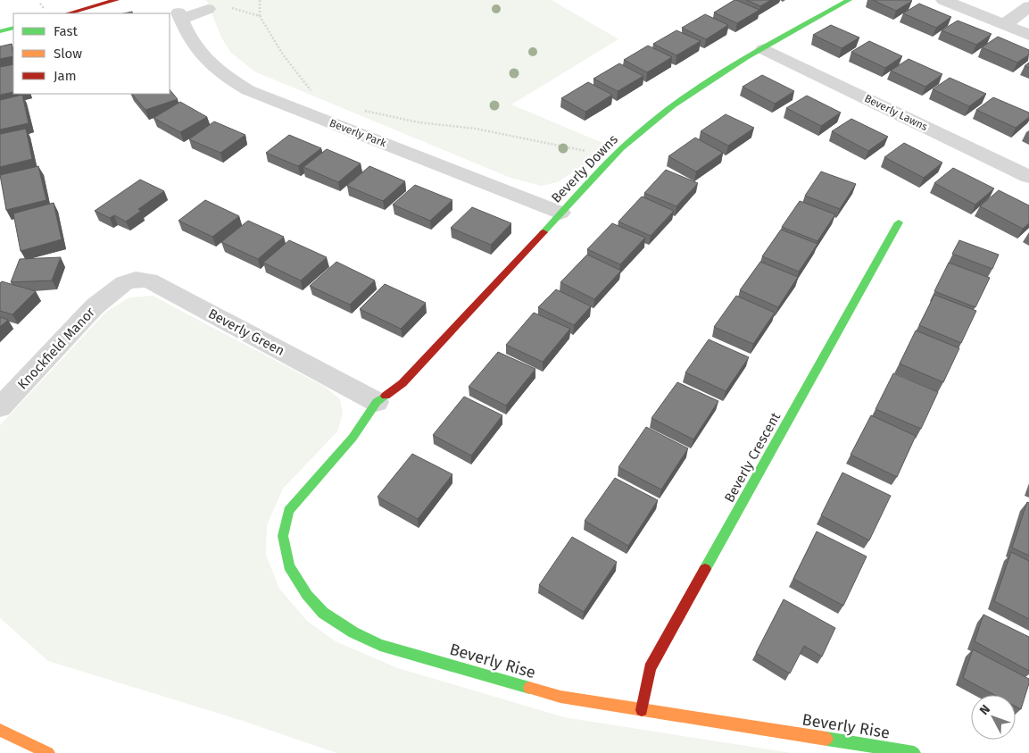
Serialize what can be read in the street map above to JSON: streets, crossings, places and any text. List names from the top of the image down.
{
  "streets": {
    "main road": ["Beverly Downs", "Beverly Crescent", "Beverly Rise"],
    "street": [
      "Beverly Lawns",
      "Beverly Park",
      "Beverly Green",
      "Knockfield Manor"
    ]
  },
  "crossings": [
    ["Beverly Lawns", "Beverly Downs"],
    ["Beverly Park", "Beverly Downs"],
    ["Beverly Downs", "Beverly Green"],
    ["Beverly Downs", "Beverly Rise"],
    ["Beverly Green", "Knockfield Manor"],
    ["Beverly Green", "Beverly Rise"],
    ["Beverly Crescent", "Beverly Rise"]
  ],
  "legend": ["Fast", "Slow", "Jam"],
  "north": "top left"
}
